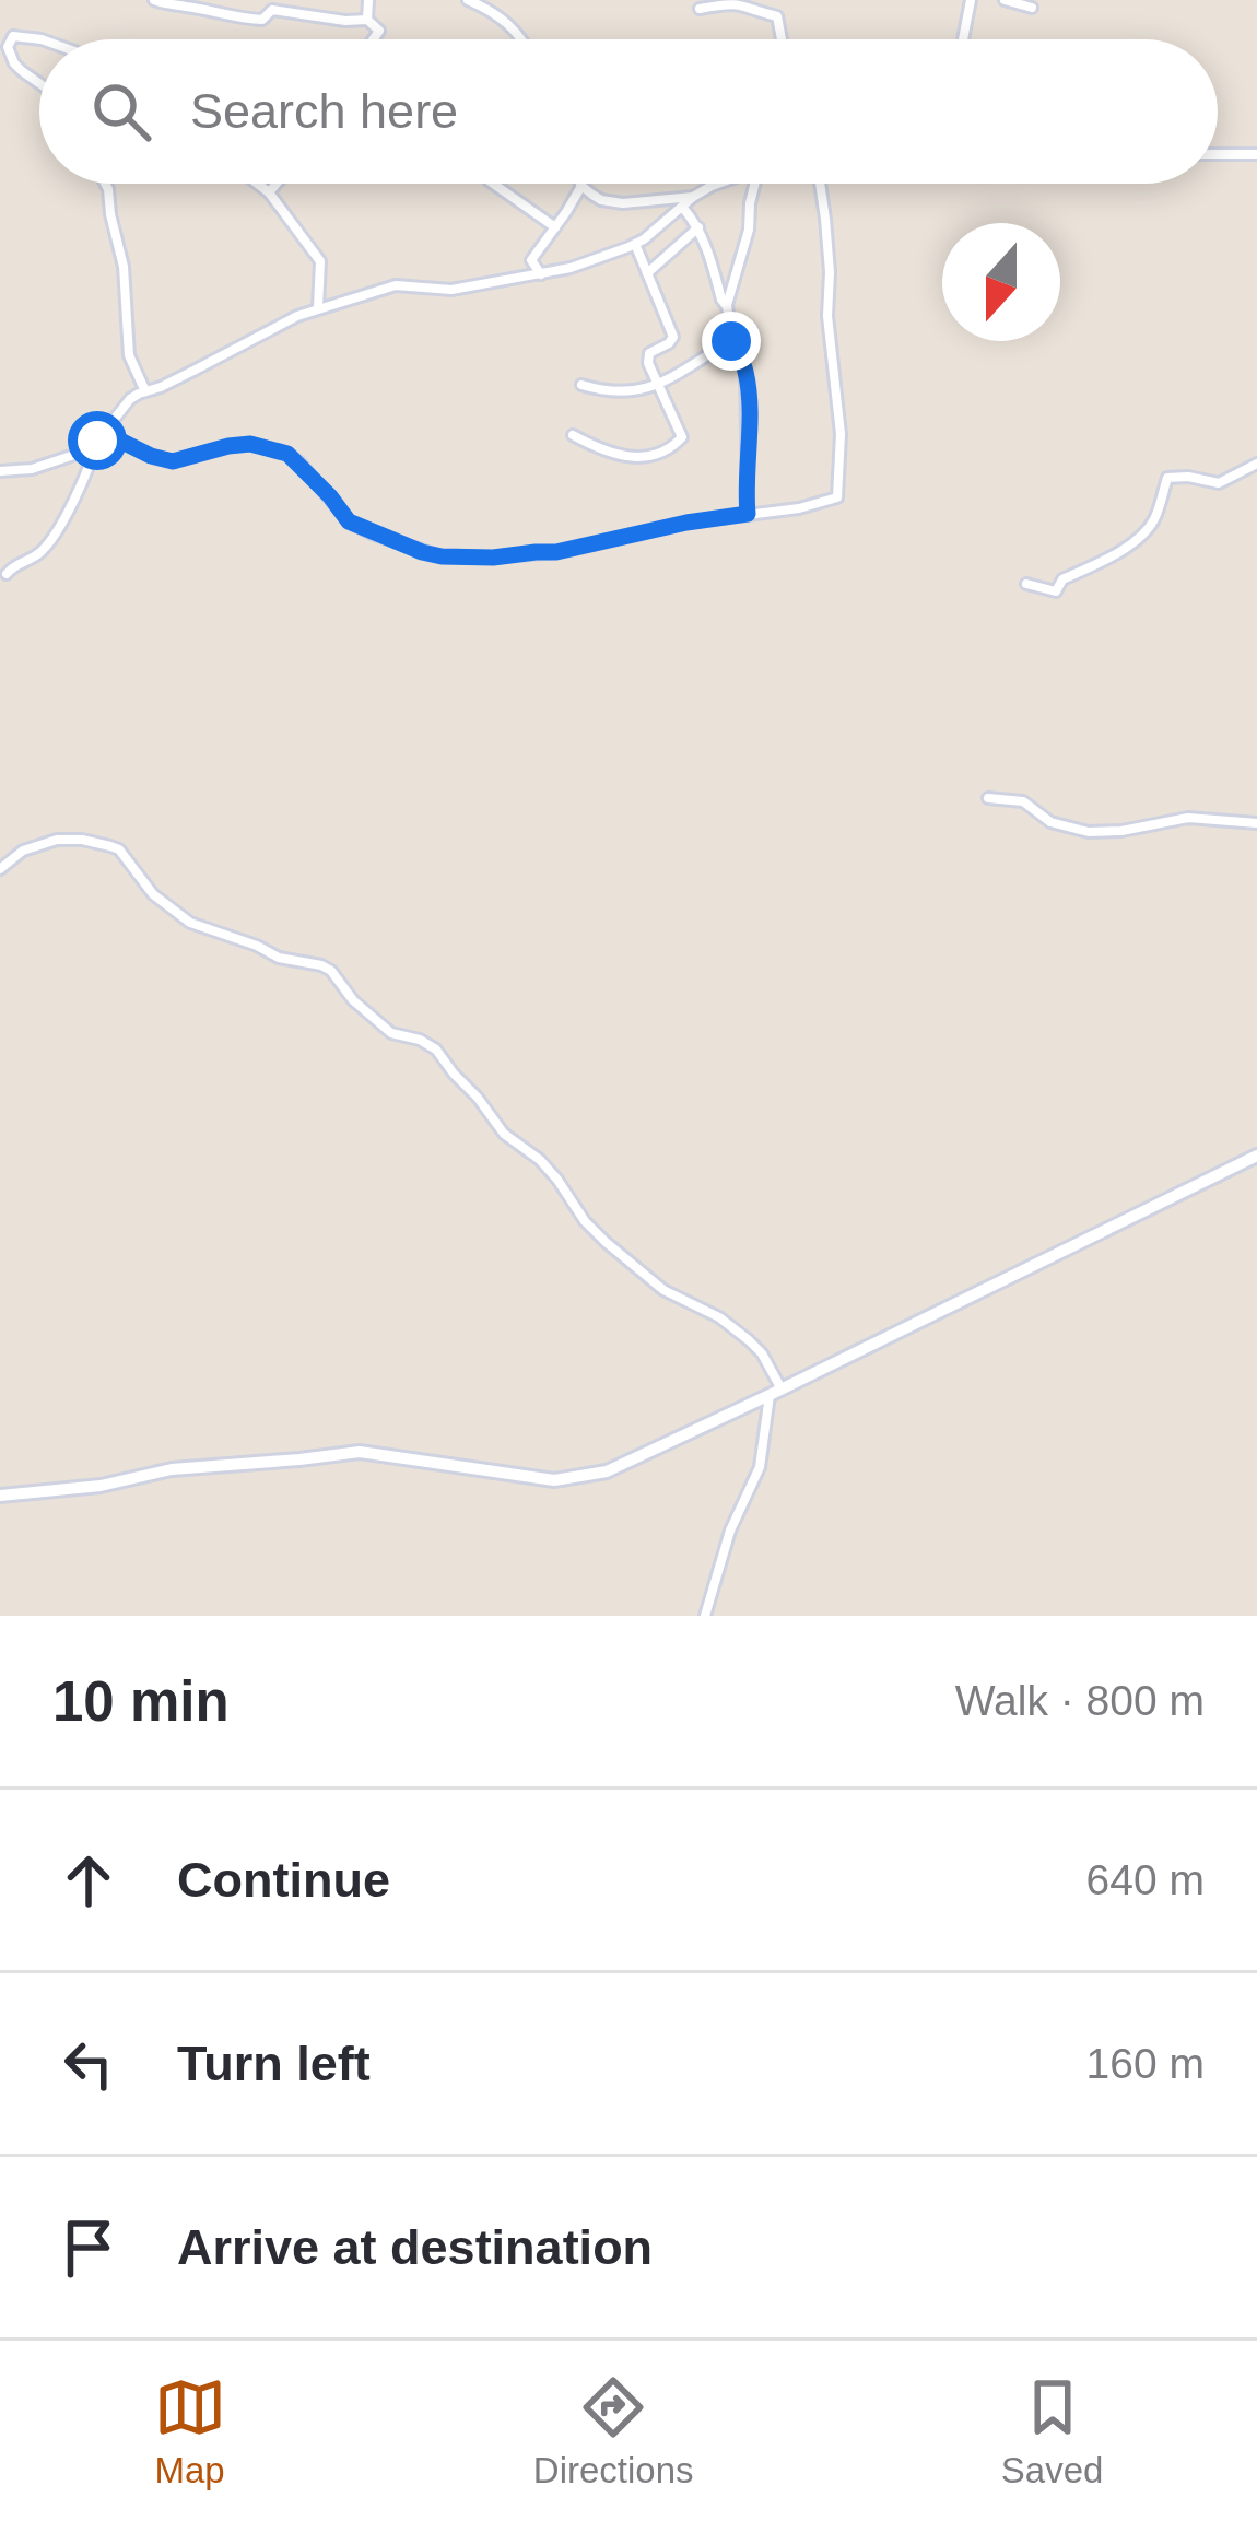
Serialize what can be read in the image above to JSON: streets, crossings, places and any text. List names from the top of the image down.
{
  "north": "bottom",
  "page": {
    "search": "Search here",
    "heading": ["10 min", "Walk · 800 m"],
    "list": [
      ["Continue", "640 m"],
      ["Turn left", "160 m"],
      "Arrive at destination"
    ],
    "nav": ["Map", "Directions", "Saved"]
  }
}
